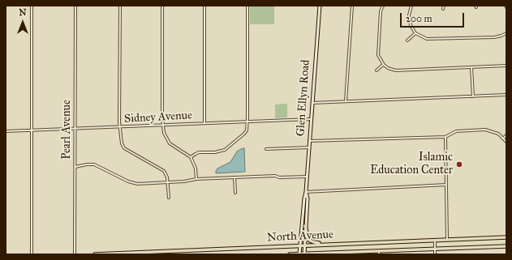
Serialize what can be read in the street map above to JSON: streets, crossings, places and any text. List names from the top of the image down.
{
  "streets": {
    "main road": ["North Avenue"],
    "street": ["Glen Ellyn Road", "Sidney Avenue", "Pearl Avenue"]
  },
  "crossings": [
    ["Glen Ellyn Road", "Sidney Avenue"],
    ["Glen Ellyn Road", "North Avenue"],
    ["Sidney Avenue", "Pearl Avenue"]
  ],
  "places": ["Islamic Education Center"],
  "scale_bar": "200 m",
  "north": "top"
}
